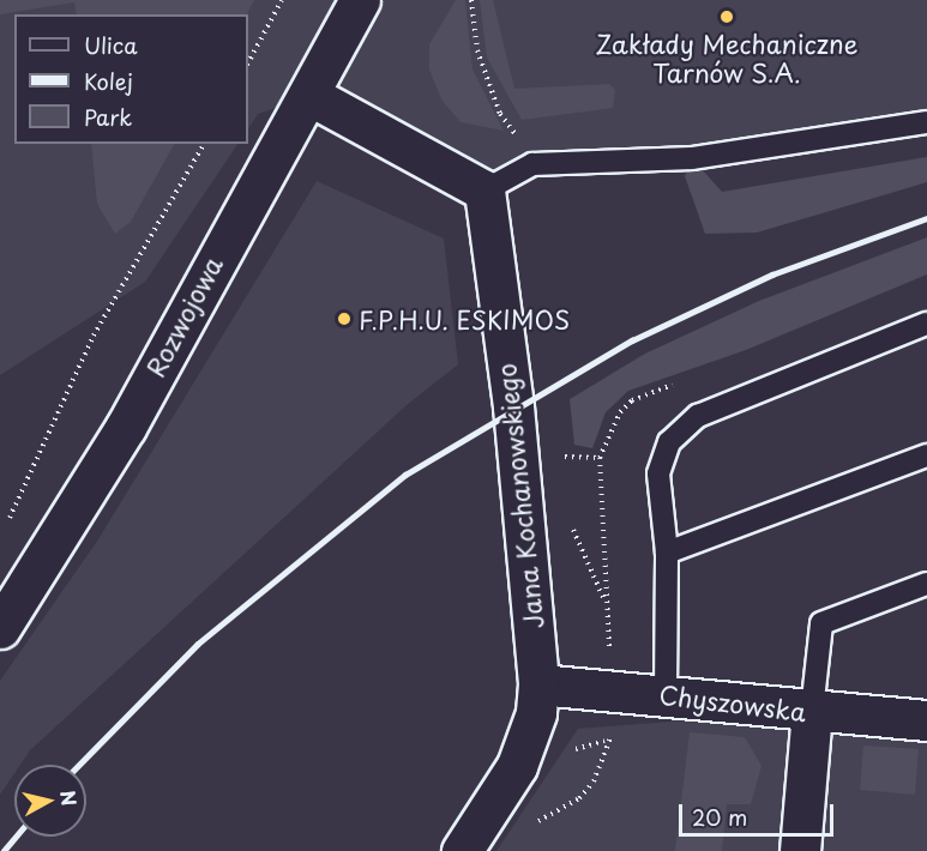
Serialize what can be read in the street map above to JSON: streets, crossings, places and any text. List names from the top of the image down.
{
  "streets": {
    "street": ["Rozwojowa", "Jana Kochanowskiego", "Chyszowska"]
  },
  "crossings": [
    ["Jana Kochanowskiego", "Chyszowska"]
  ],
  "places": ["Zakłady Mechaniczne Tarnów S.A.", "F.P.H.U. ESKIMOS"],
  "legend": ["Ulica", "Kolej", "Park"],
  "scale_bar": "20 m",
  "north": "right"
}
